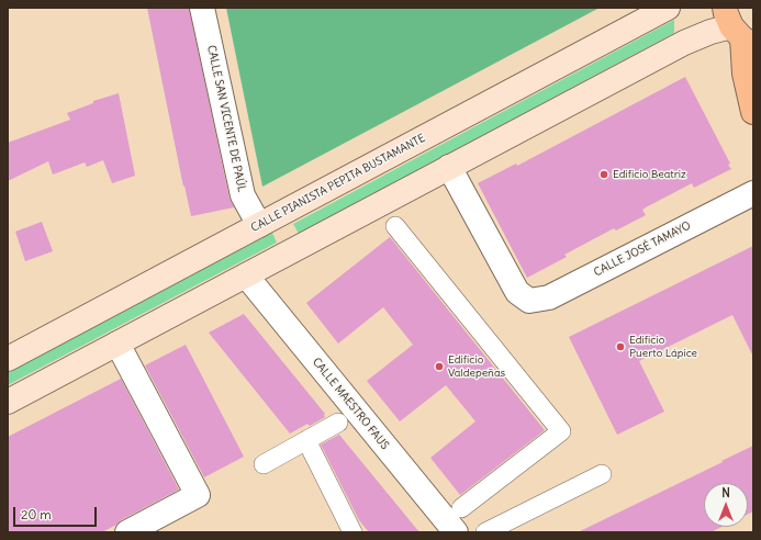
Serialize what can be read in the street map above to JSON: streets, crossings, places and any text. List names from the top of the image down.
{
  "streets": {
    "main road": ["CALLE PIANISTA PEPITA BUSTAMANTE"],
    "street": ["CALLE SAN VICENTE DE PAÚL", "CALLE JOSÉ TAMAYO", "CALLE MAESTRO FAUS"]
  },
  "crossings": [
    ["CALLE SAN VICENTE DE PAÚL", "CALLE PIANISTA PEPITA BUSTAMANTE"]
  ],
  "places": ["Edificio Beatriz", "Edificio Puerto Lápice", "Edificio Valdepeñas"],
  "scale_bar": "20 m",
  "north": "top"
}
